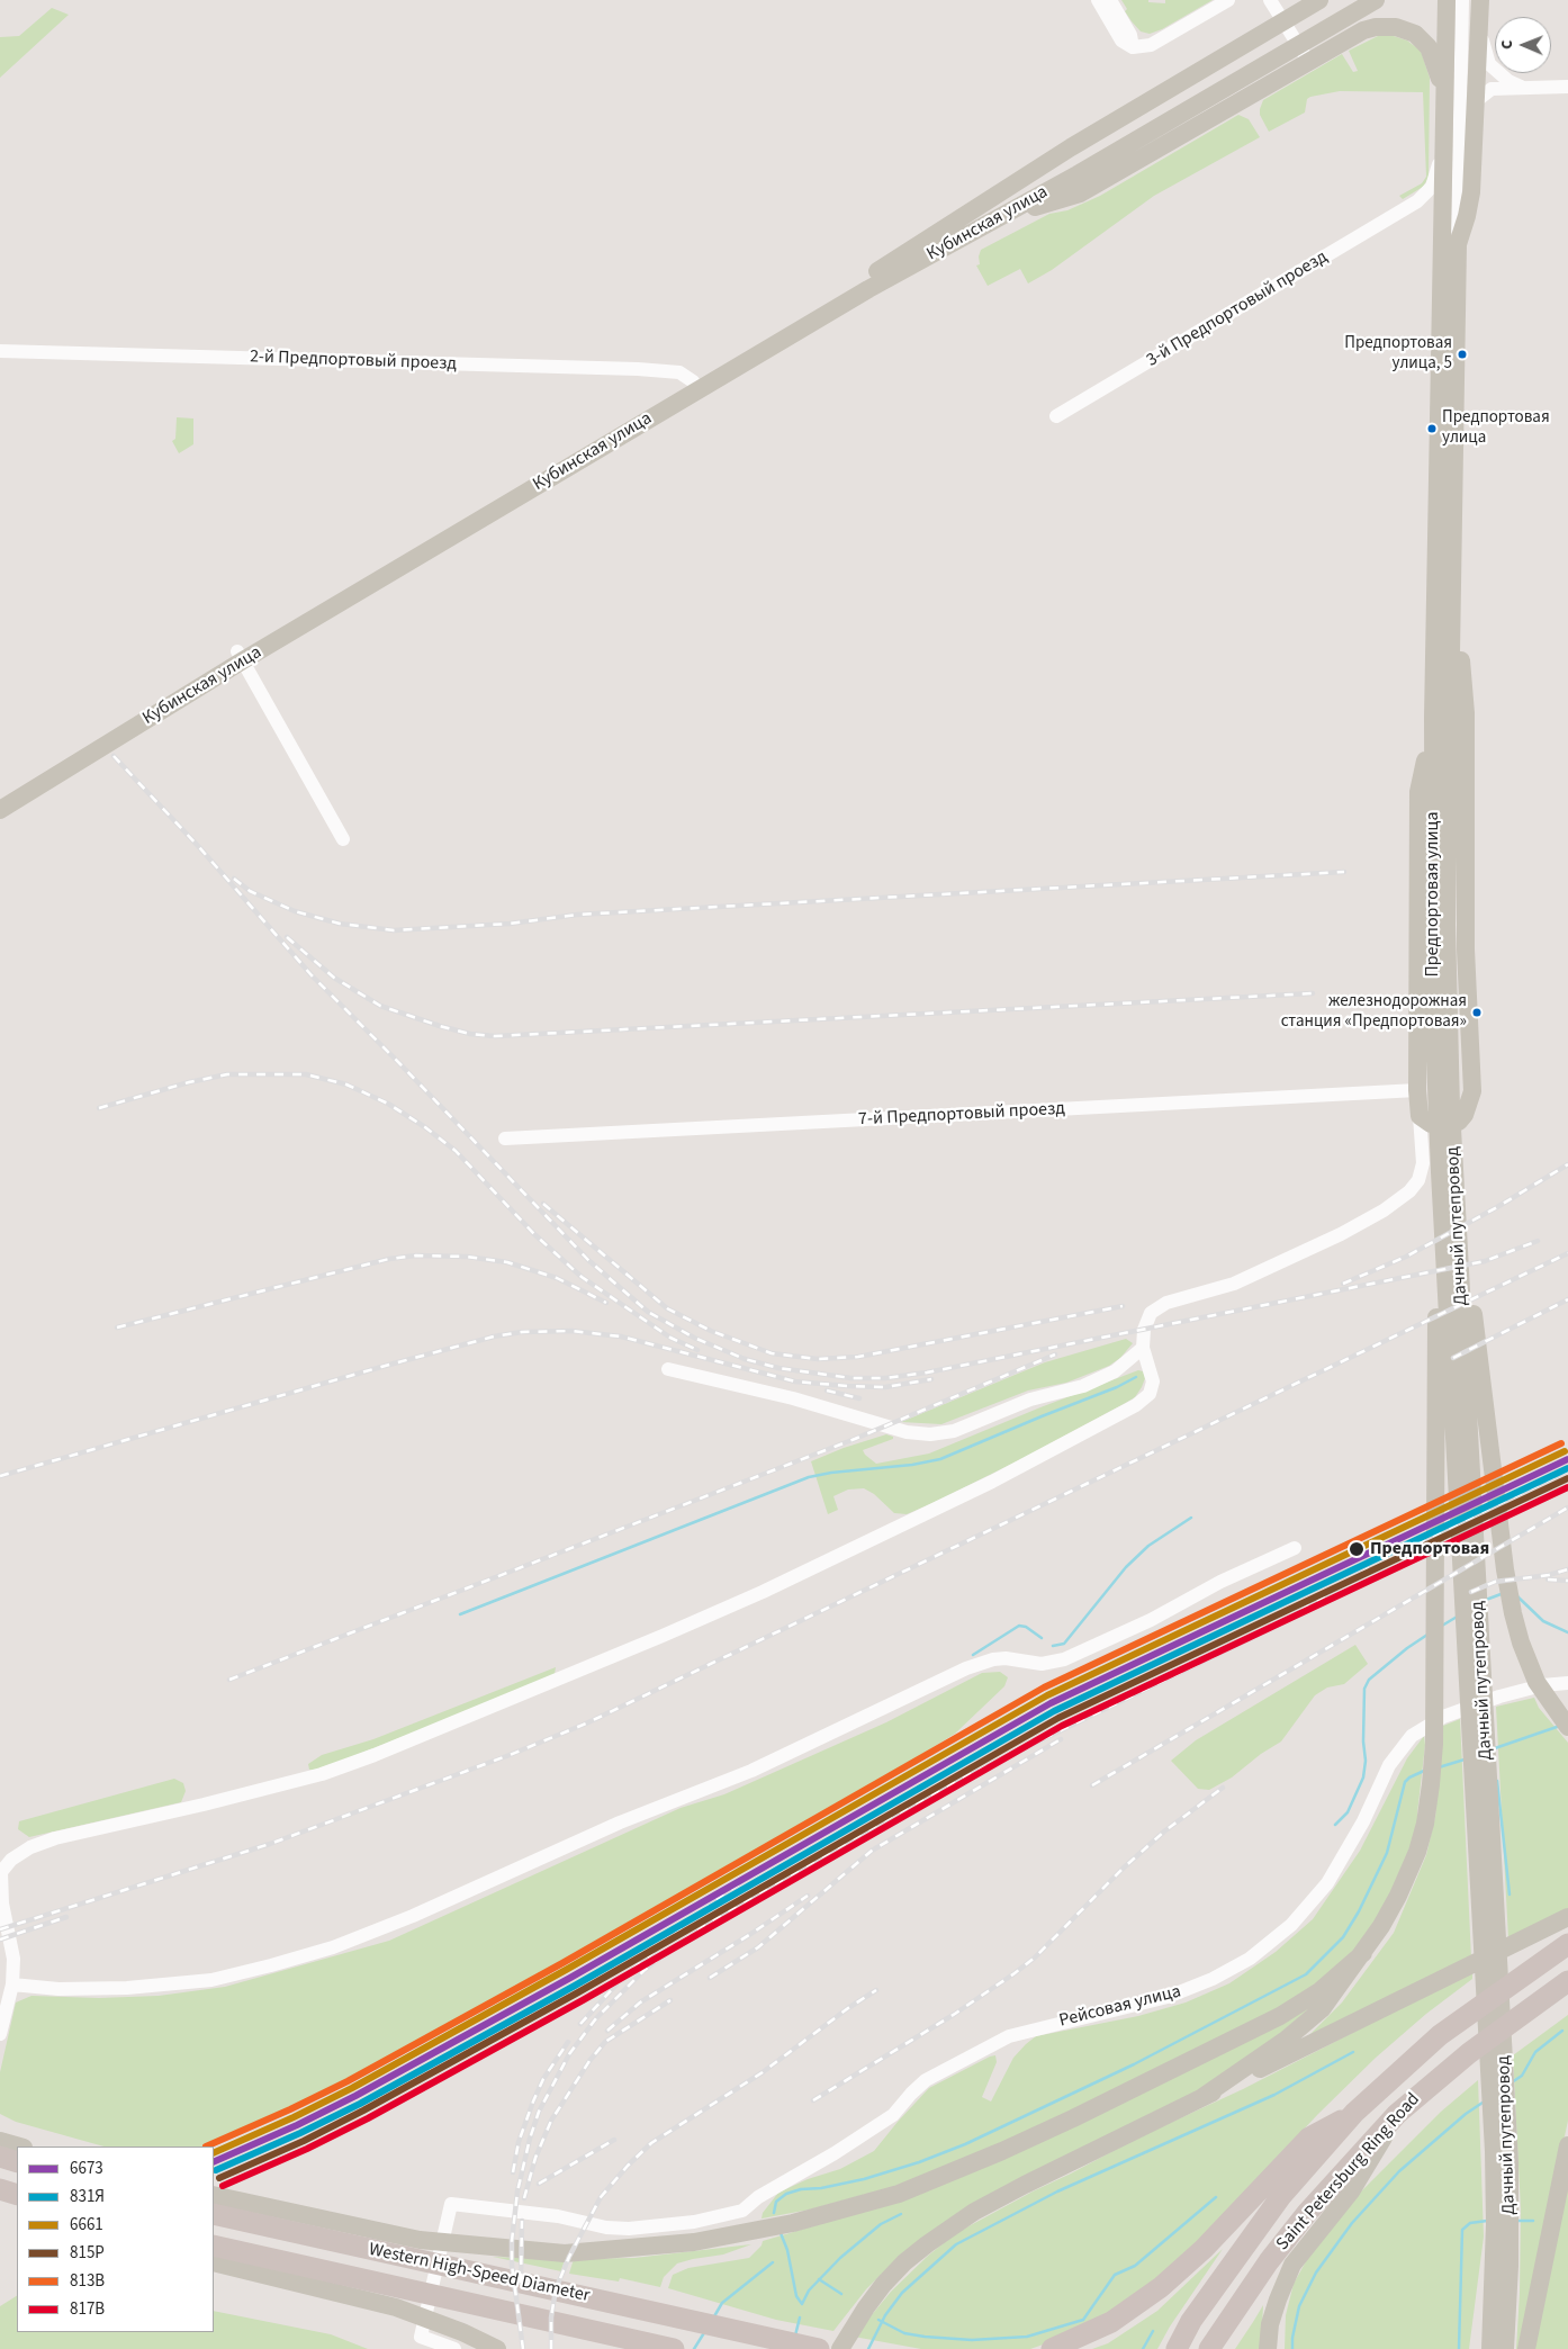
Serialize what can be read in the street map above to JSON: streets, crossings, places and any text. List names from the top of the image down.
{
  "streets": {
    "highway": ["Saint Petersburg Ring Road", "Western High-Speed Diameter"],
    "main road": ["Кубинская улица", "Предпортовая улица", "Дачный путепровод"],
    "street": [
      "3-й Предпортовый проезд",
      "2-й Предпортовый проезд",
      "7-й Предпортовый проезд",
      "Рейсовая улица"
    ]
  },
  "crossings": [
    ["Кубинская улица", "2-й Предпортовый проезд"],
    ["3-й Предпортовый проезд", "Предпортовая улица"],
    ["Предпортовая улица", "Дачный путепровод"]
  ],
  "places": [
    "Предпортовая улица, 5",
    "Предпортовая улица",
    "железнодорожная станция «Предпортовая»",
    "Предпортовая"
  ],
  "lines": [
    "transit line 813В",
    "transit line 6661",
    "transit line 6673",
    "transit line 831Я",
    "transit line 815Р",
    "transit line 817В"
  ],
  "legend": [
    "6673",
    "831Я",
    "6661",
    "815Р",
    "813В",
    "817В"
  ],
  "north": "left"
}
